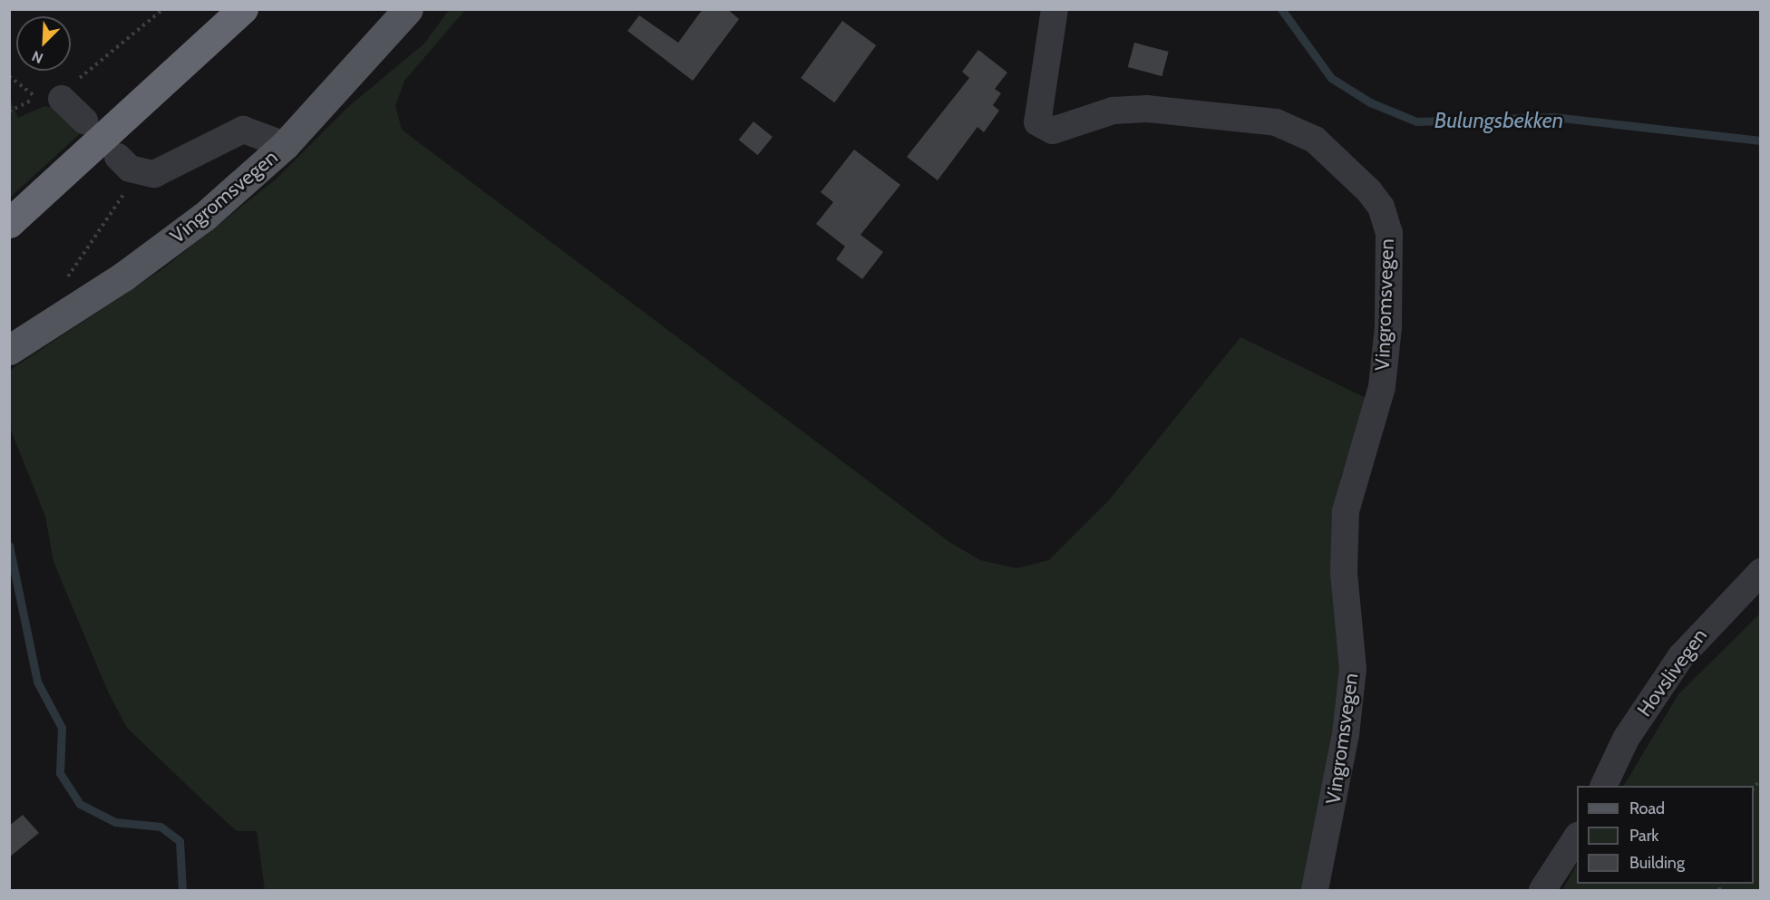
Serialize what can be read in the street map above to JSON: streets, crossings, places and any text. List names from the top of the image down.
{
  "streets": {
    "main road": ["Vingromsvegen"],
    "street": ["Hovslivegen"]
  },
  "water": ["Bulungsbekken"],
  "legend": ["Road", "Park", "Building"],
  "north": "bottom left"
}
